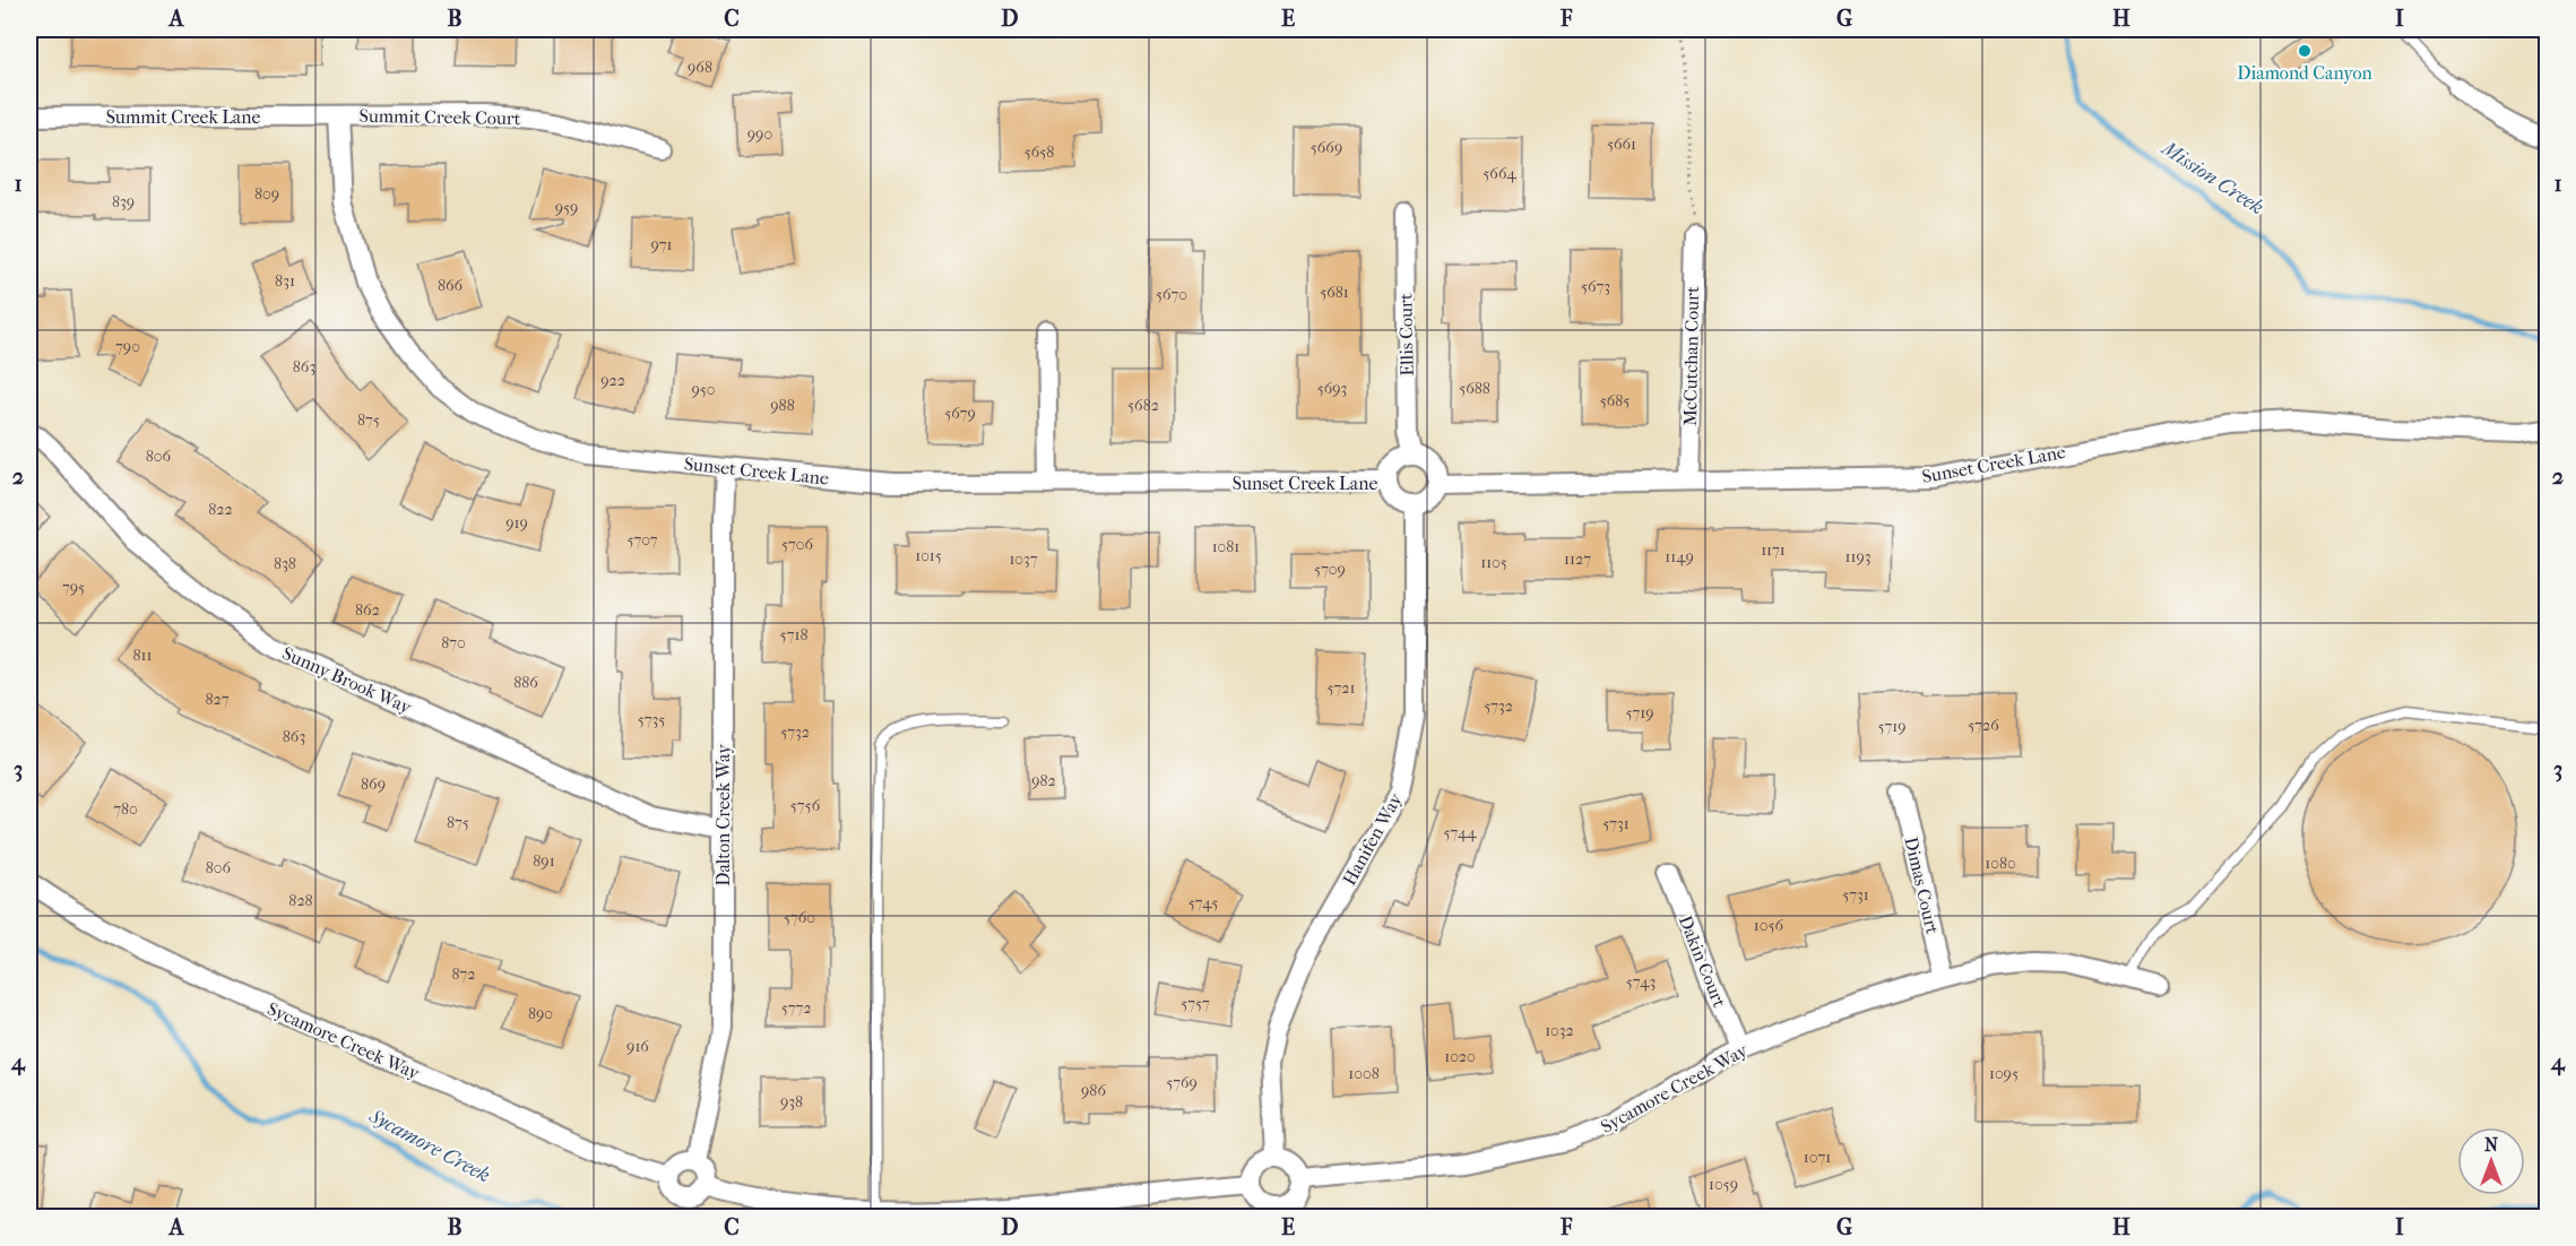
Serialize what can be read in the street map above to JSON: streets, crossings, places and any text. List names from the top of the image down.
{
  "streets": {
    "street": [
      "Summit Creek Lane",
      "Summit Creek Court",
      "Ellis Court",
      "McCutchan Court",
      "Sunset Creek Lane",
      "Sunny Brook Way",
      "Dalton Creek Way",
      "Hanifen Way",
      "Dimas Court",
      "Dakin Court",
      "Sycamore Creek Way"
    ]
  },
  "crossings": [
    ["Summit Creek Lane", "Summit Creek Court"],
    ["Summit Creek Lane", "Sunset Creek Lane"],
    ["Summit Creek Court", "Sunset Creek Lane"],
    ["Ellis Court", "Sunset Creek Lane"],
    ["Ellis Court", "Hanifen Way"],
    ["McCutchan Court", "Sunset Creek Lane"],
    ["Sunset Creek Lane", "Dalton Creek Way"],
    ["Sunset Creek Lane", "Hanifen Way"],
    ["Sunny Brook Way", "Dalton Creek Way"],
    ["Dalton Creek Way", "Sycamore Creek Way"],
    ["Hanifen Way", "Sycamore Creek Way"],
    ["Dimas Court", "Sycamore Creek Way"],
    ["Dakin Court", "Sycamore Creek Way"]
  ],
  "water": ["Mission Creek", "Sycamore Creek"],
  "places": ["Diamond Canyon"],
  "house_numbers": [
    "968",
    "990",
    "5661",
    "5669",
    "5658",
    "5664",
    "809",
    "839",
    "959",
    "971",
    "831",
    "866",
    "5673",
    "5681",
    "5670",
    "790",
    "863",
    "922",
    "5693",
    "5688",
    "950",
    "5685",
    "988",
    "5682",
    "5679",
    "875",
    "806",
    "822",
    "919",
    "5707",
    "5706",
    "1081",
    "1171",
    "1015",
    "1149",
    "1193",
    "1037",
    "1127",
    "1105",
    "838",
    "5709",
    "795",
    "862",
    "5718",
    "870",
    "811",
    "886",
    "5721",
    "827",
    "5732",
    "5719",
    "5735",
    "5726",
    "5719",
    "5732",
    "863",
    "982",
    "869",
    "5756",
    "780",
    "875",
    "5731",
    "5744",
    "891",
    "1080",
    "806",
    "5731",
    "828",
    "5745",
    "5760",
    "1056",
    "872",
    "5743",
    "5757",
    "5772",
    "890",
    "1032",
    "916",
    "1020",
    "1008",
    "1095",
    "5769",
    "986",
    "938",
    "1071",
    "1059"
  ],
  "north": "top",
  "grid": {
    "columns": [
      "A",
      "B",
      "C",
      "D",
      "E",
      "F",
      "G",
      "H",
      "I"
    ],
    "rows": [
      "1",
      "2",
      "3",
      "4"
    ]
  }
}
